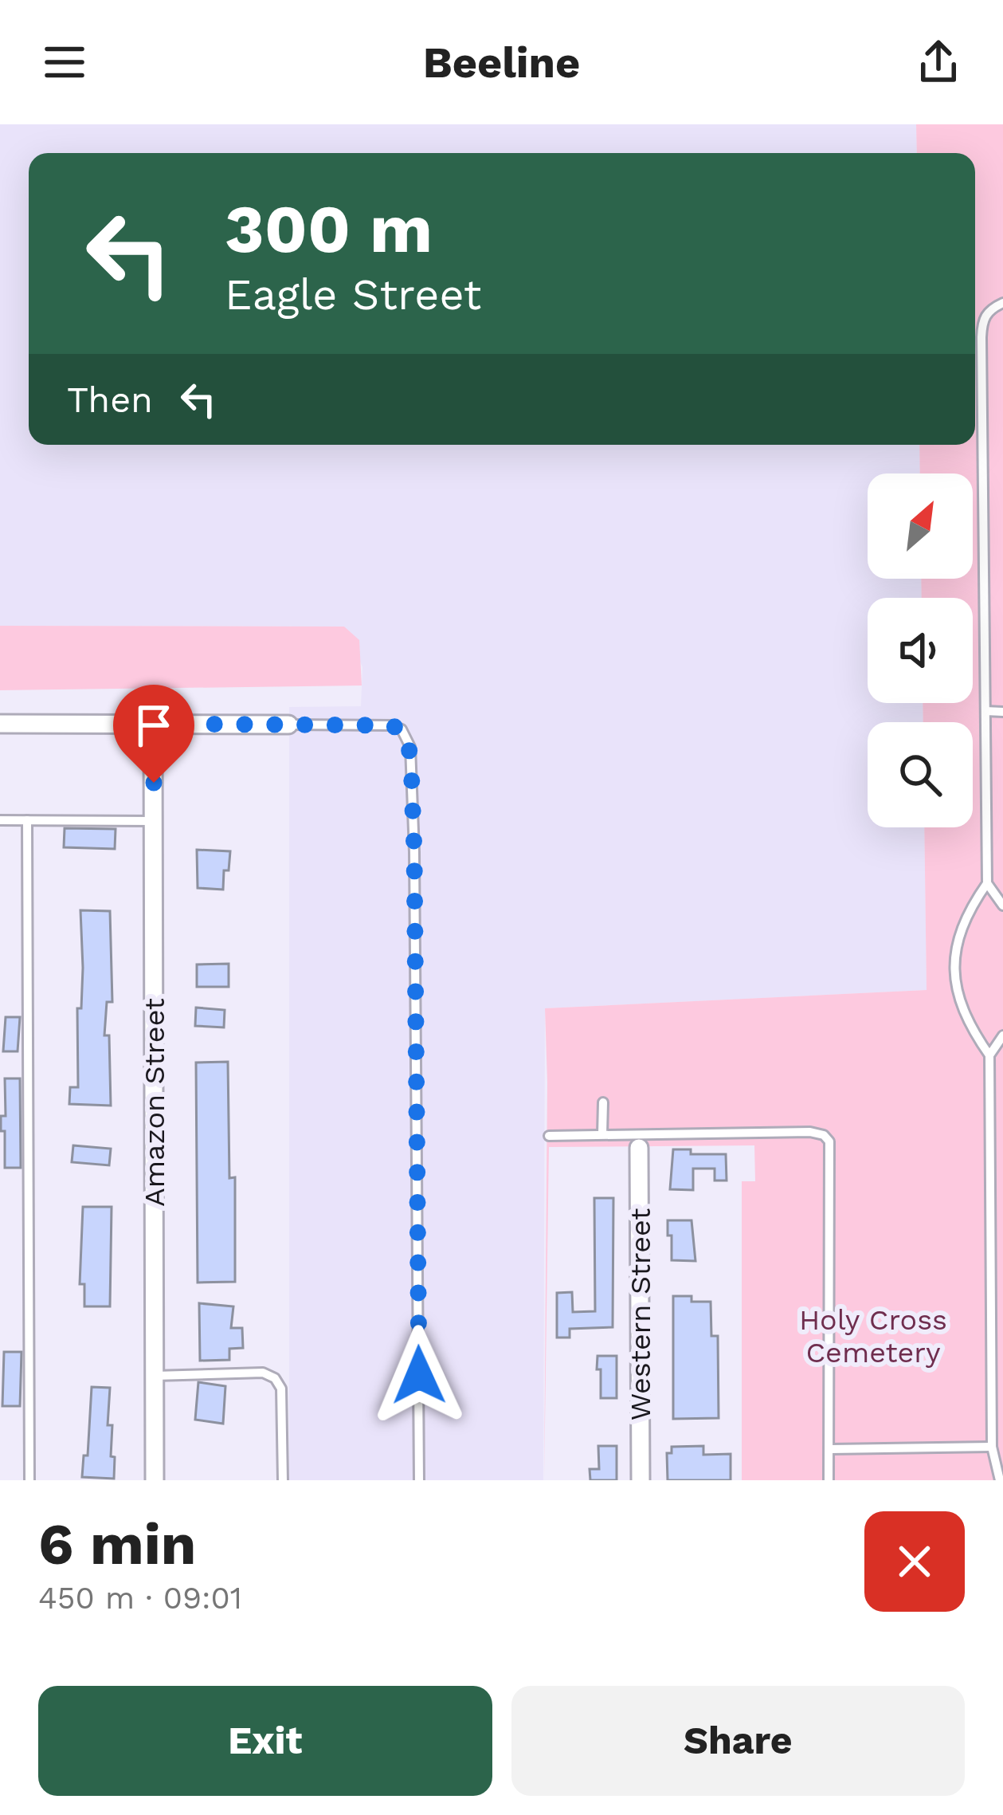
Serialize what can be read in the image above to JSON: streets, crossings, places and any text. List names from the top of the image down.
{
  "streets": {
    "street": ["Amazon Street", "Western Street"]
  },
  "parks": ["Holy Cross Cemetery"],
  "north": "top right",
  "page": {
    "header": "Beeline",
    "turn": ["300 m", "Eagle Street"],
    "then": "Then",
    "heading": ["6 min", "450 m · 09:01"],
    "buttons": ["Exit", "Share"]
  }
}
